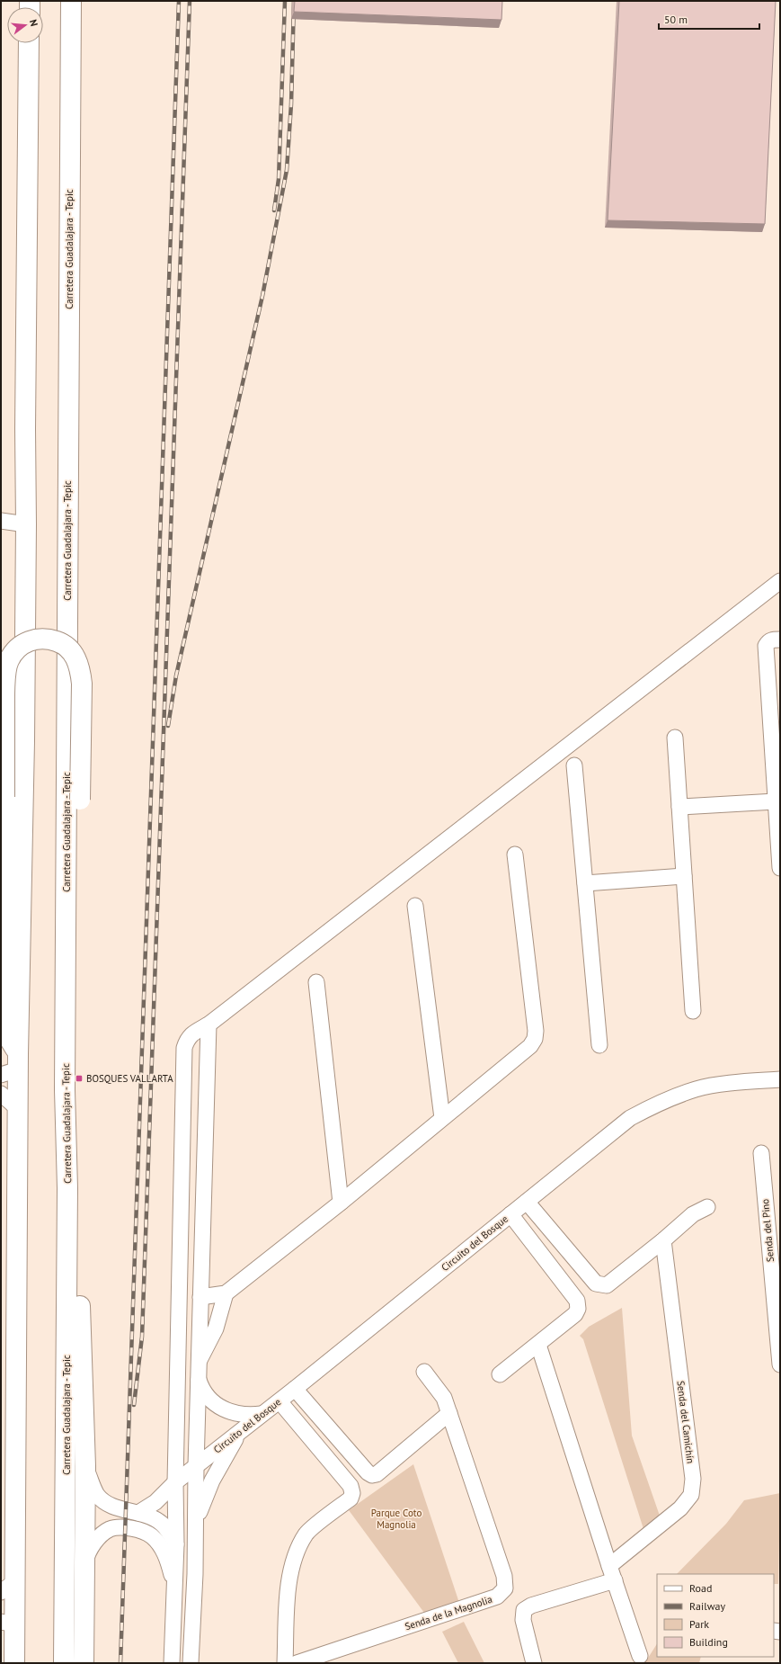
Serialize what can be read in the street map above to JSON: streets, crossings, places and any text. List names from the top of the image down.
{
  "streets": {
    "highway": ["Carretera Guadalajara - Tepic"],
    "street": [
      "Senda del Pino",
      "Circuito del Bosque",
      "Senda del Camichín",
      "Senda de la Magnolia"
    ]
  },
  "parks": ["Parque Coto Magnolia"],
  "places": {
    "transit": ["BOSQUES VALLARTA"]
  },
  "legend": [
    "Road",
    "Railway",
    "Park",
    "Building"
  ],
  "scale_bar": "50 m",
  "north": "right"
}
